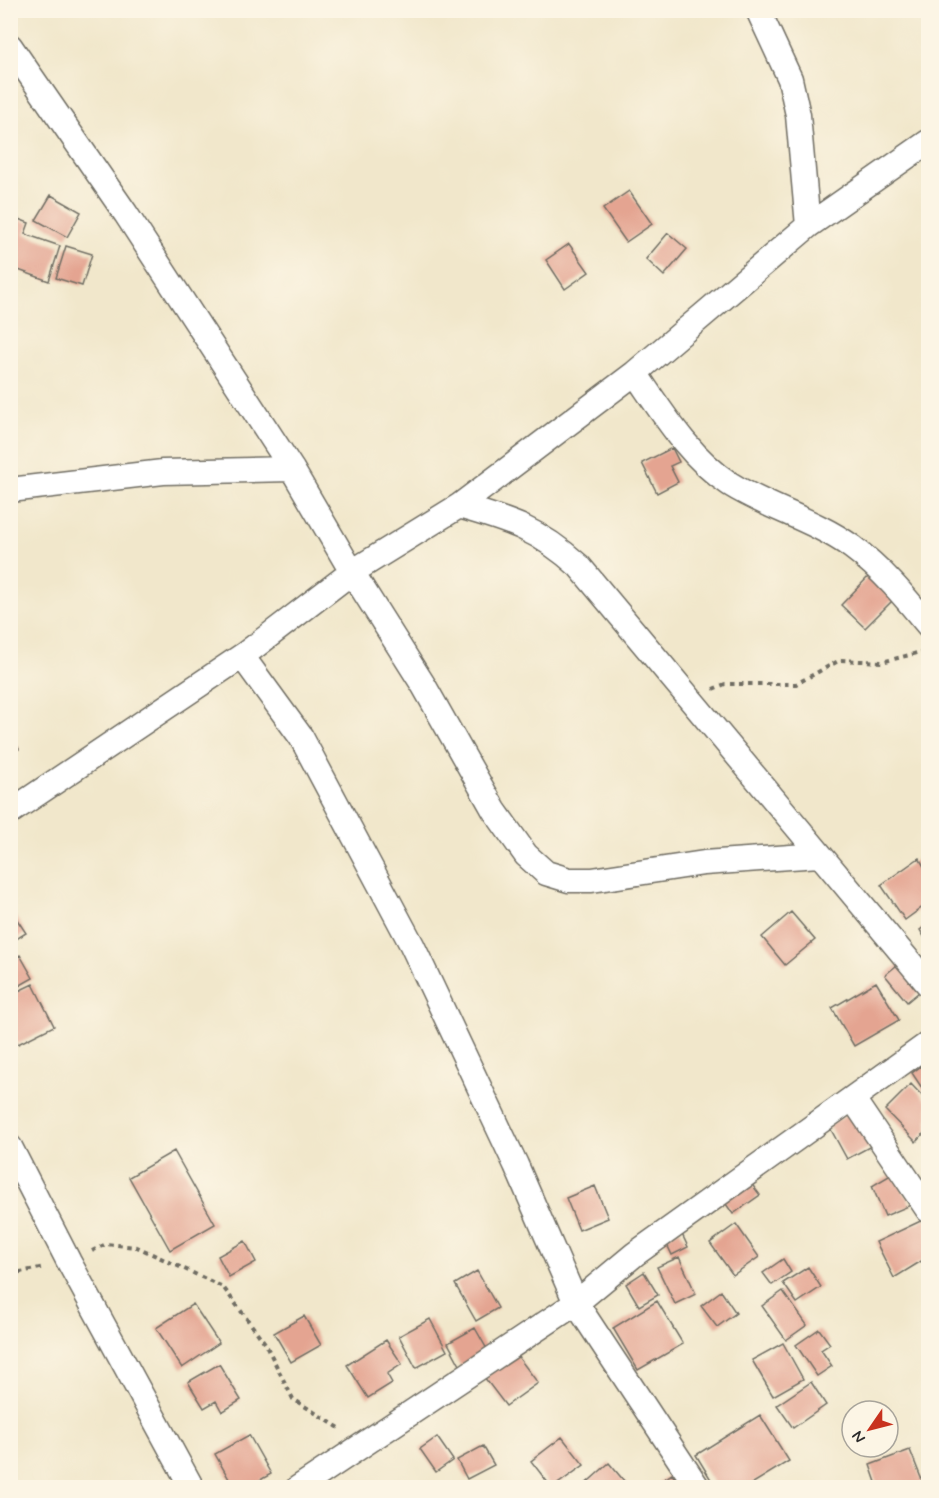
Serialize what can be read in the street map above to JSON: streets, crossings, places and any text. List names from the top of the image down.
{
  "north": "bottom left"
}
